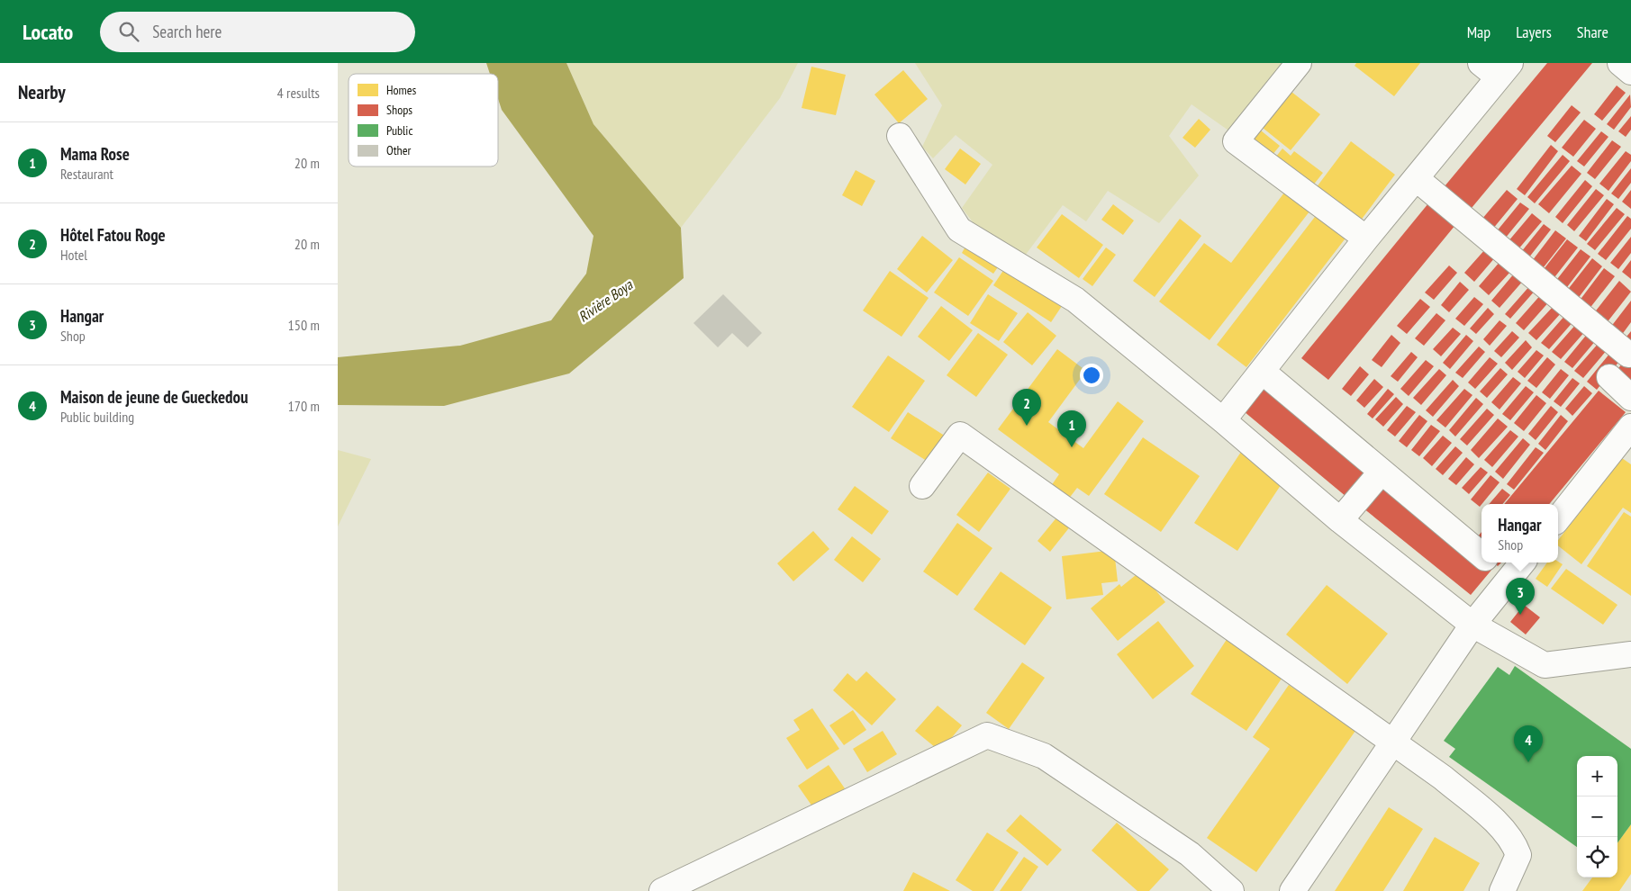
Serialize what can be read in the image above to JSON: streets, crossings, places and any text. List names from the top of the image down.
{
  "water": ["Rivière Boya"],
  "legend": [
    "Homes",
    "Shops",
    "Public",
    "Other"
  ],
  "page": {
    "header": "Locato",
    "search": "Search here",
    "nav": ["Map", "Layers", "Share"],
    "heading": ["Nearby", "4 results"],
    "list": [
      {
        "mark": "1",
        "name": "Mama Rose",
        "note": "Restaurant",
        "value": "20 m"
      },
      {
        "mark": "2",
        "name": "Hôtel Fatou Roge",
        "note": "Hotel",
        "value": "20 m"
      },
      {
        "mark": "3",
        "name": "Hangar",
        "note": "Shop",
        "value": "150 m"
      },
      {
        "mark": "4",
        "name": "Maison de jeune de Gueckedou",
        "note": "Public building",
        "value": "170 m"
      }
    ],
    "pins": [
      "2",
      "1",
      "3",
      "4"
    ],
    "popup": ["Hangar", "Shop"],
    "map_buttons": ["+", "−"]
  }
}
